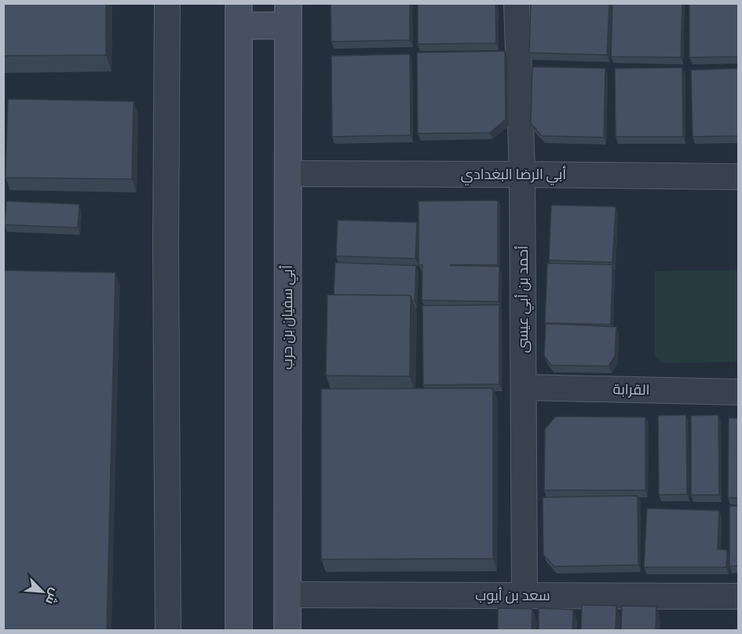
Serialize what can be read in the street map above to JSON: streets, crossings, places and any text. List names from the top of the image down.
{
  "streets": {
    "street": [
      "أبي الرضا البغدادي",
      "أحمد بن أبي عيسى",
      "أبي سفيان بن حرب",
      "القرابة",
      "سعد بن أيوب"
    ]
  },
  "crossings": [
    ["أبي الرضا البغدادي", "أحمد بن أبي عيسى"],
    ["أبي الرضا البغدادي", "أبي سفيان بن حرب"],
    ["أحمد بن أبي عيسى", "القرابة"],
    ["أحمد بن أبي عيسى", "سعد بن أيوب"],
    ["أبي سفيان بن حرب", "سعد بن أيوب"]
  ],
  "north": "bottom right"
}
